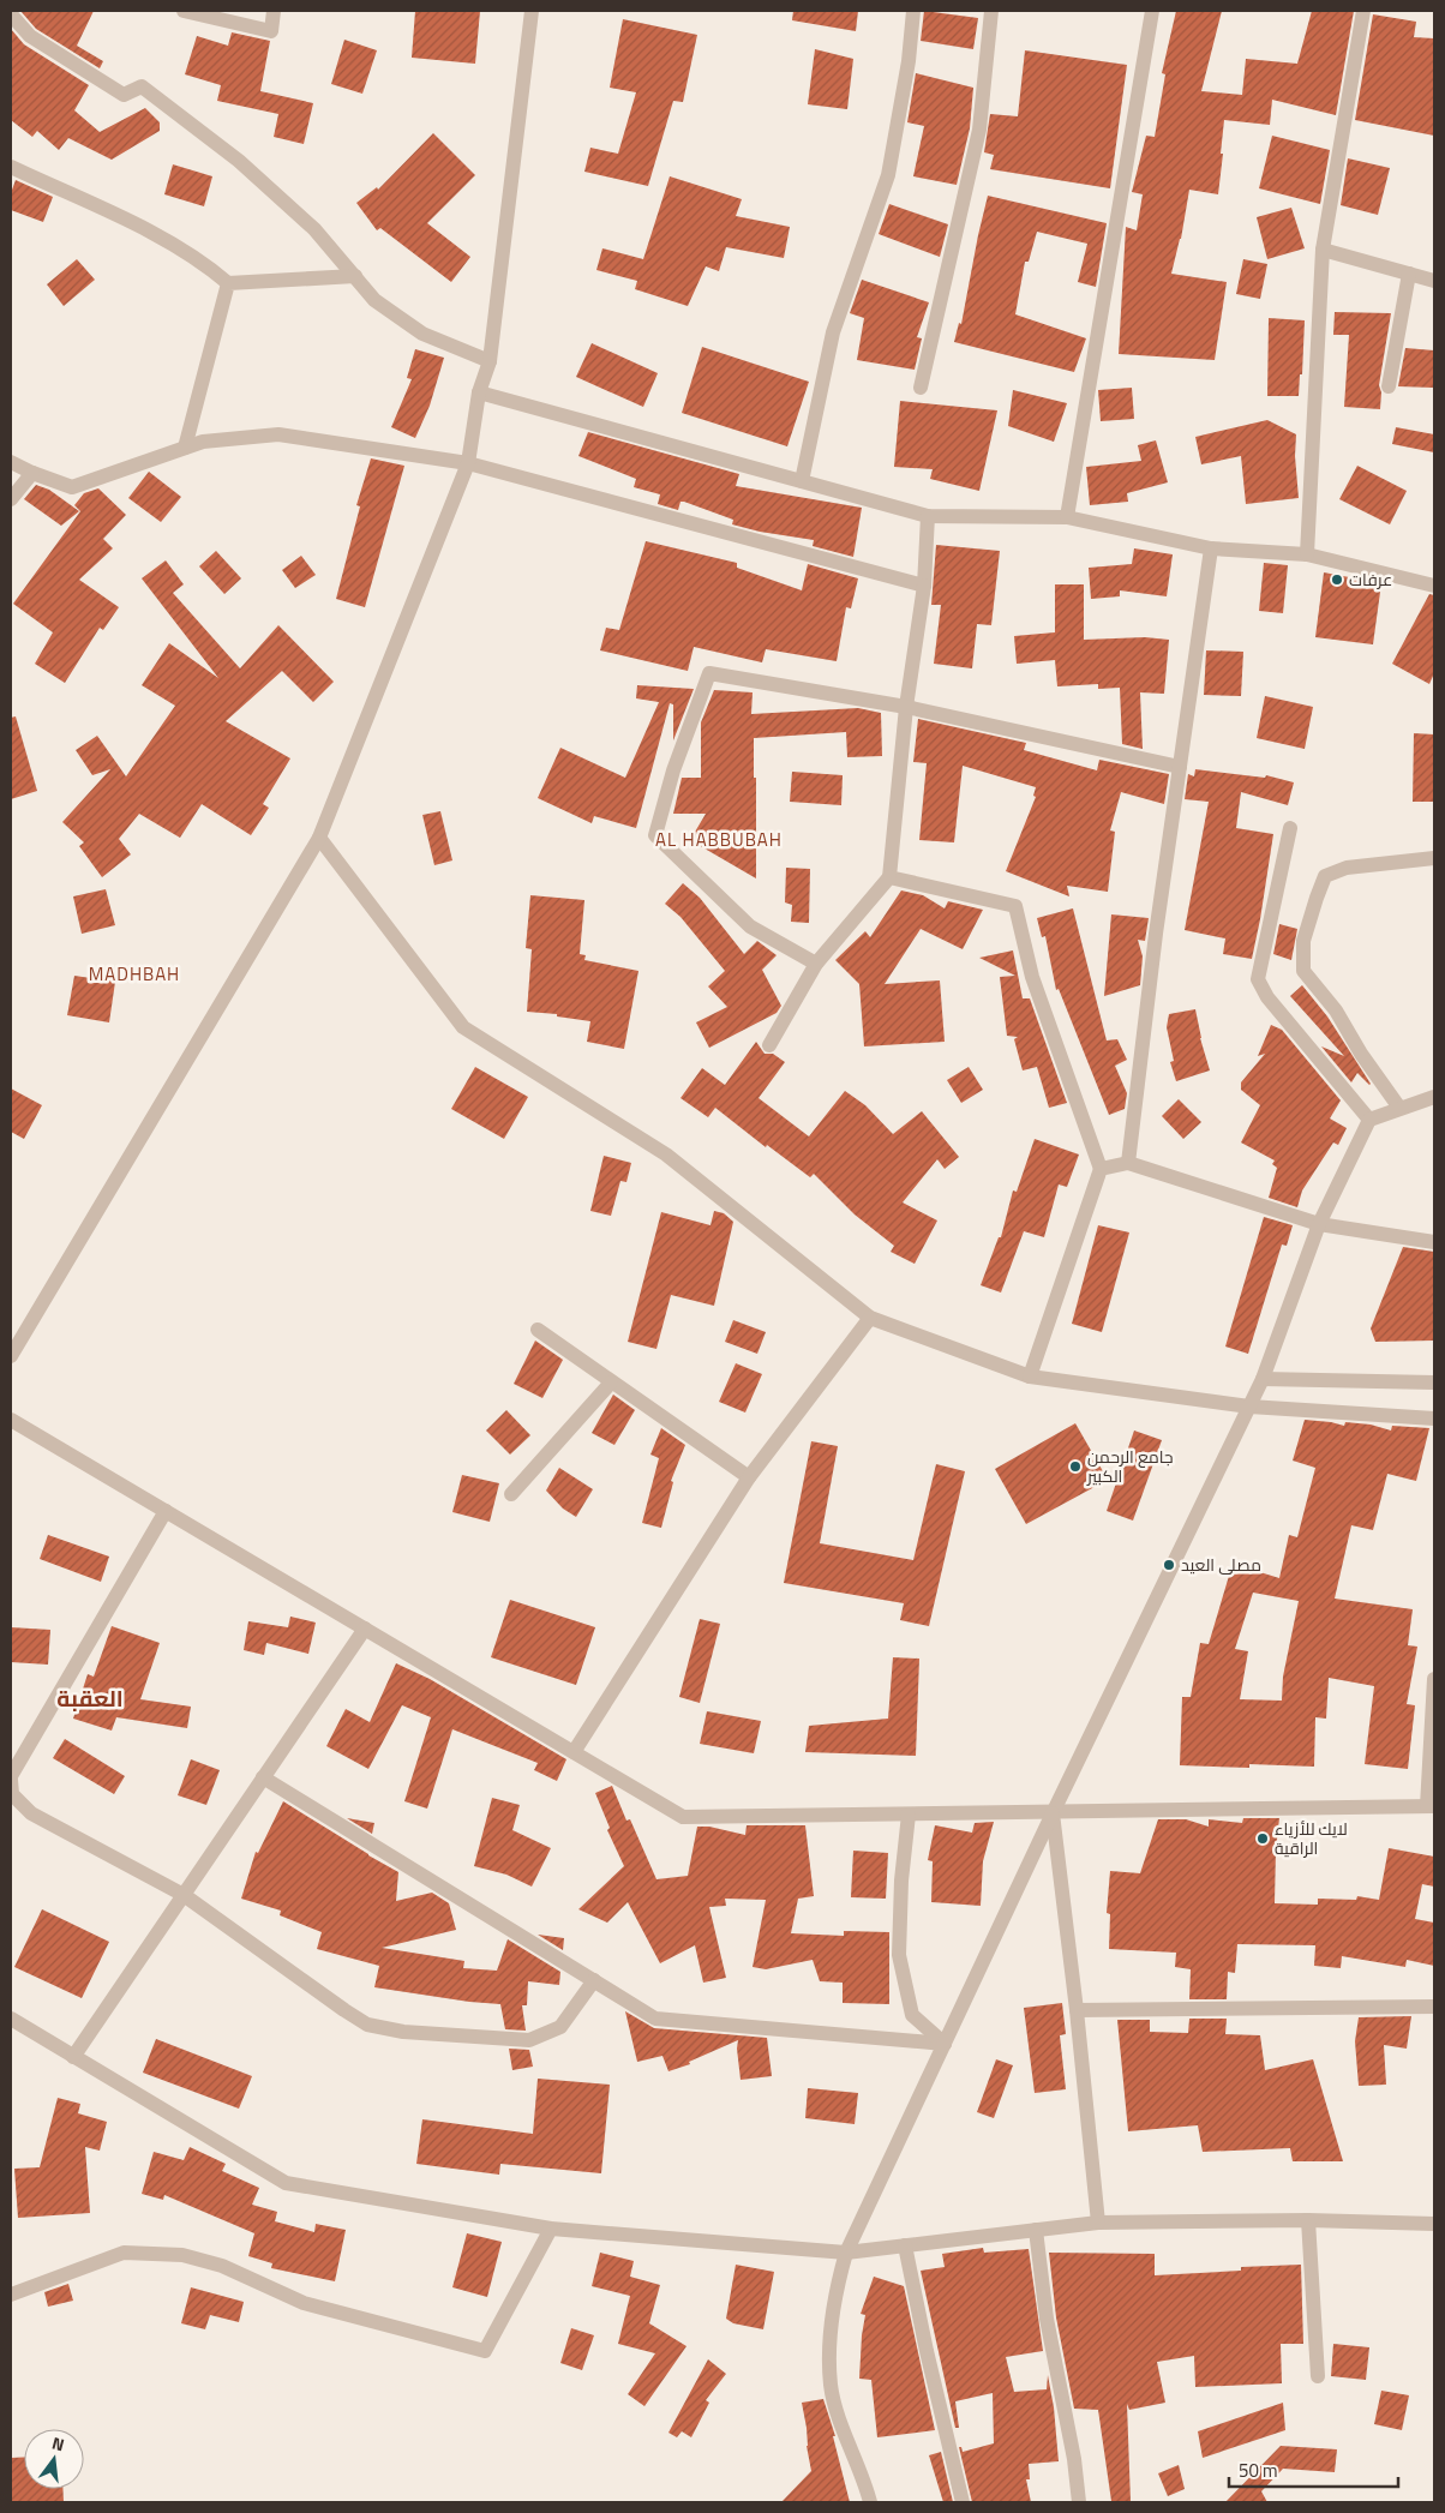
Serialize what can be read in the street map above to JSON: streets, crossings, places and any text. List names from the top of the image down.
{
  "districts": ["AL HABBUBAH", "MADHBAH", "العقبة"],
  "places": [
    "عرفات",
    "جامع الرحمن الكبير",
    "مصلى العيد",
    "لايك للأزياء الراقية"
  ],
  "scale_bar": "50 m",
  "north": "top"
}
